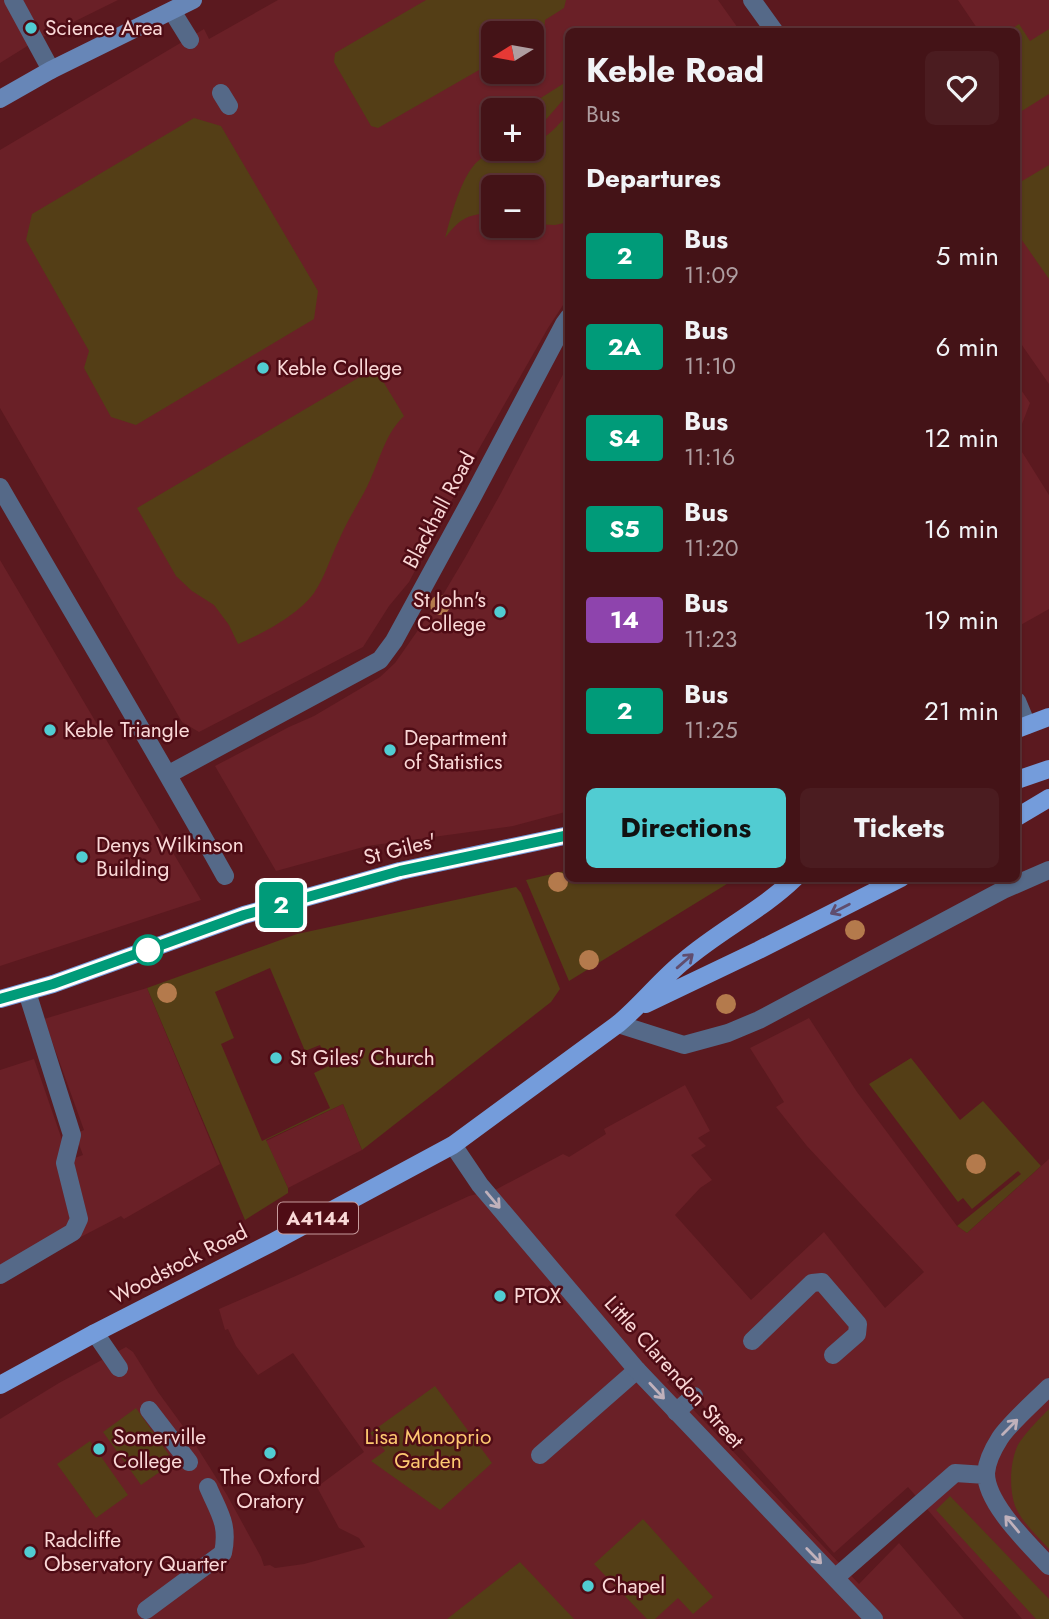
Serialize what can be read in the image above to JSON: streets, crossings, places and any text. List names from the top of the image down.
{
  "streets": {
    "main road": ["St Giles'", "A4144", "Woodstock Road"],
    "street": ["Blackhall Road", "Little Clarendon Street"]
  },
  "crossings": [
    ["A4144", "Woodstock Road"],
    ["A4144", "Little Clarendon Street"],
    ["Woodstock Road", "Little Clarendon Street"]
  ],
  "one_way": ["Little Clarendon Street"],
  "parks": ["Lisa Monoprio Garden"],
  "places": [
    "Science Area",
    "Keble College",
    "St John's College",
    "Keble Triangle",
    "Department of Statistics",
    "Denys Wilkinson Building",
    "St Giles' Church",
    "PTOX",
    "Somerville College",
    "The Oxford Oratory",
    "Radcliffe Observatory Quarter",
    "Chapel"
  ],
  "lines": ["bus line 2"],
  "north": "left",
  "page": {
    "on_map": "2",
    "map_buttons": ["+", "−"],
    "heading": [
      ["Keble Road", "Bus"],
      "Departures"
    ],
    "list": [
      {
        "mark": "2",
        "name": "Bus",
        "note": "11:09",
        "value": "5 min"
      },
      {
        "mark": "2A",
        "name": "Bus",
        "note": "11:10",
        "value": "6 min"
      },
      {
        "mark": "S4",
        "name": "Bus",
        "note": "11:16",
        "value": "12 min"
      },
      {
        "mark": "S5",
        "name": "Bus",
        "note": "11:20",
        "value": "16 min"
      },
      {
        "mark": "14",
        "name": "Bus",
        "note": "11:23",
        "value": "19 min"
      },
      {
        "mark": "2",
        "name": "Bus",
        "note": "11:25",
        "value": "21 min"
      }
    ],
    "buttons": ["Directions", "Tickets"]
  }
}
